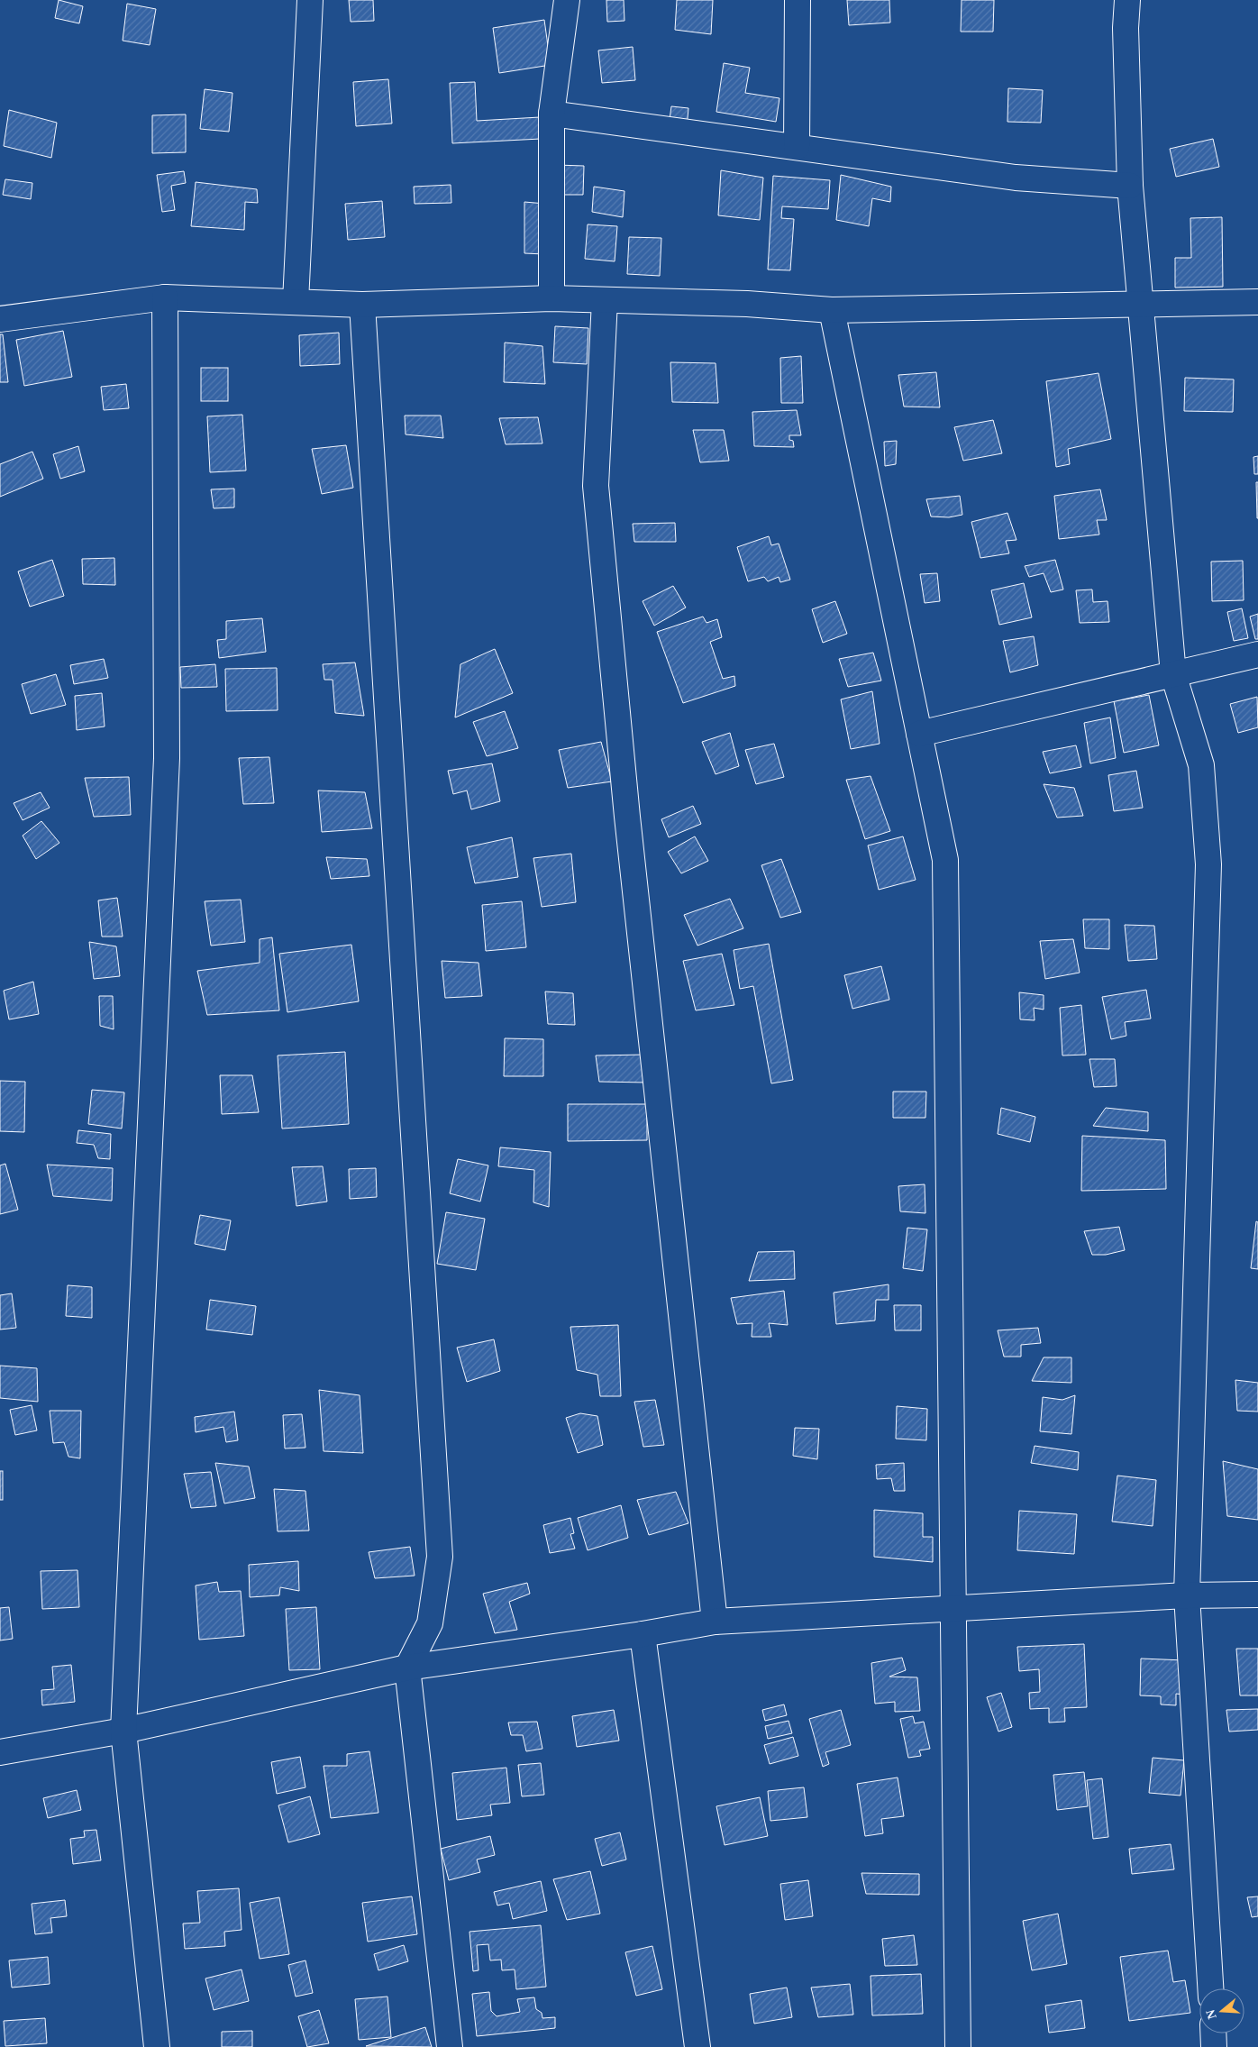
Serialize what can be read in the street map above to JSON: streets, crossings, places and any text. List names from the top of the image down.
{
  "north": "left"
}
